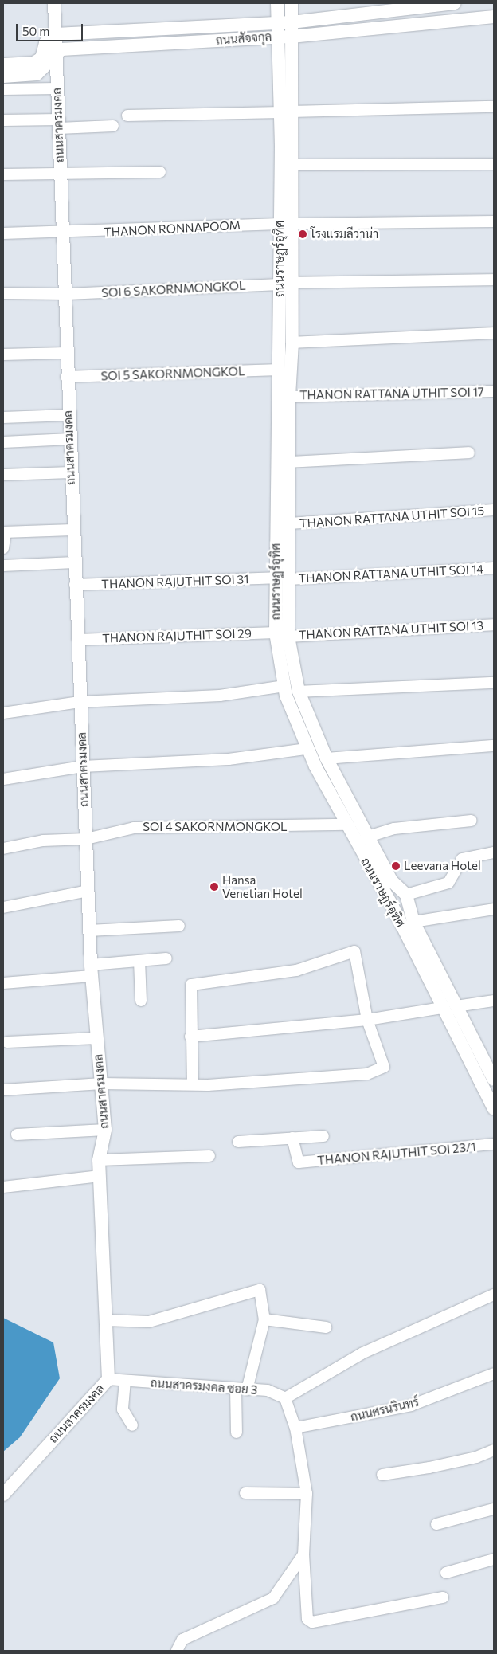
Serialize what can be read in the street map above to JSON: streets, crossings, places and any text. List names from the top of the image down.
{
  "streets": {
    "street": [
      "ถนนสัจจกุล",
      "ถนนสาครมงคล",
      "THANON RONNAPOOM",
      "ถนนราษฏร์อุทิศ",
      "SOI 6 SAKORNMONGKOL",
      "SOI 5 SAKORNMONGKOL",
      "THANON RATTANA UTHIT SOI 17",
      "THANON RATTANA UTHIT SOI 15",
      "THANON RATTANA UTHIT SOI 14",
      "THANON RAJUTHIT SOI 31",
      "THANON RATTANA UTHIT SOI 13",
      "THANON RAJUTHIT SOI 29",
      "SOI 4 SAKORNMONGKOL",
      "THANON RAJUTHIT SOI 23/1",
      "ถนนสาครมงคล ซอย 3",
      "ถนนศรนรินทร์"
    ]
  },
  "crossings": [
    ["ถนนสัจจกุล", "ถนนสาครมงคล"],
    ["ถนนสัจจกุล", "ถนนราษฏร์อุทิศ"],
    ["ถนนสาครมงคล", "THANON RONNAPOOM"],
    ["ถนนสาครมงคล", "SOI 6 SAKORNMONGKOL"],
    ["ถนนสาครมงคล", "SOI 5 SAKORNMONGKOL"],
    ["ถนนสาครมงคล", "THANON RAJUTHIT SOI 31"],
    ["ถนนสาครมงคล", "THANON RAJUTHIT SOI 29"],
    ["ถนนสาครมงคล", "SOI 4 SAKORNMONGKOL"],
    ["ถนนสาครมงคล", "ถนนสาครมงคล ซอย 3"],
    ["THANON RONNAPOOM", "ถนนราษฏร์อุทิศ"],
    ["ถนนราษฏร์อุทิศ", "SOI 6 SAKORNMONGKOL"],
    ["ถนนราษฏร์อุทิศ", "SOI 5 SAKORNMONGKOL"],
    ["ถนนราษฏร์อุทิศ", "THANON RATTANA UTHIT SOI 17"],
    ["ถนนราษฏร์อุทิศ", "THANON RATTANA UTHIT SOI 15"],
    ["ถนนราษฏร์อุทิศ", "THANON RATTANA UTHIT SOI 14"],
    ["ถนนราษฏร์อุทิศ", "THANON RAJUTHIT SOI 31"],
    ["ถนนราษฏร์อุทิศ", "THANON RATTANA UTHIT SOI 13"],
    ["ถนนราษฏร์อุทิศ", "THANON RAJUTHIT SOI 29"],
    ["ถนนราษฏร์อุทิศ", "SOI 4 SAKORNMONGKOL"]
  ],
  "places": ["โรงแรมลีวาน่า", "Leevana Hotel", "Hansa Venetian Hotel"],
  "scale_bar": "50 m"
}
